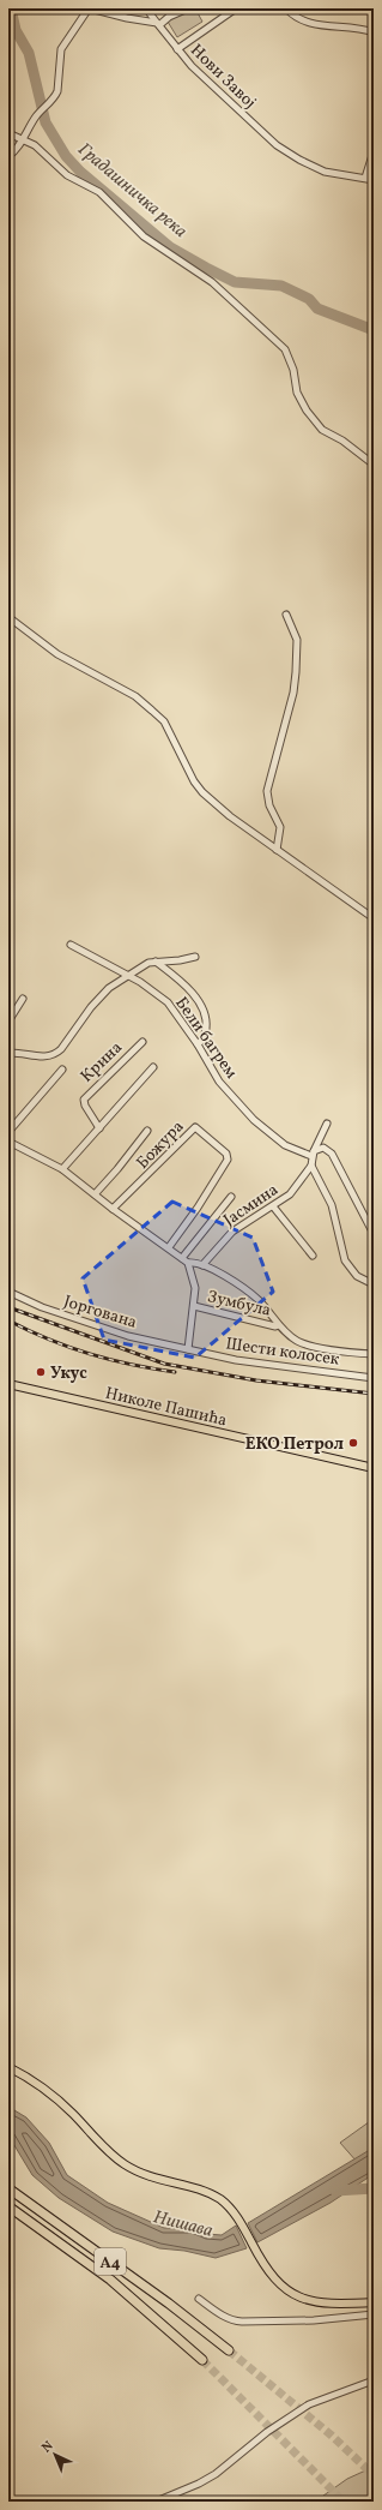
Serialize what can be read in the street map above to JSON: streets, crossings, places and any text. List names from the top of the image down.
{
  "streets": {
    "highway": ["A4"],
    "main road": ["Николе Пашића"],
    "street": [
      "Нови Завој",
      "Бели багрем",
      "Крина",
      "Божура",
      "Јасмина",
      "Зумбула",
      "Јоргована",
      "Шести колосек"
    ]
  },
  "crossings": [
    ["Јоргована", "Шести колосек"]
  ],
  "water": ["Градашничка река", "Нишава"],
  "places": ["Укус", "ЕКО Петрол"],
  "north": "top left"
}
